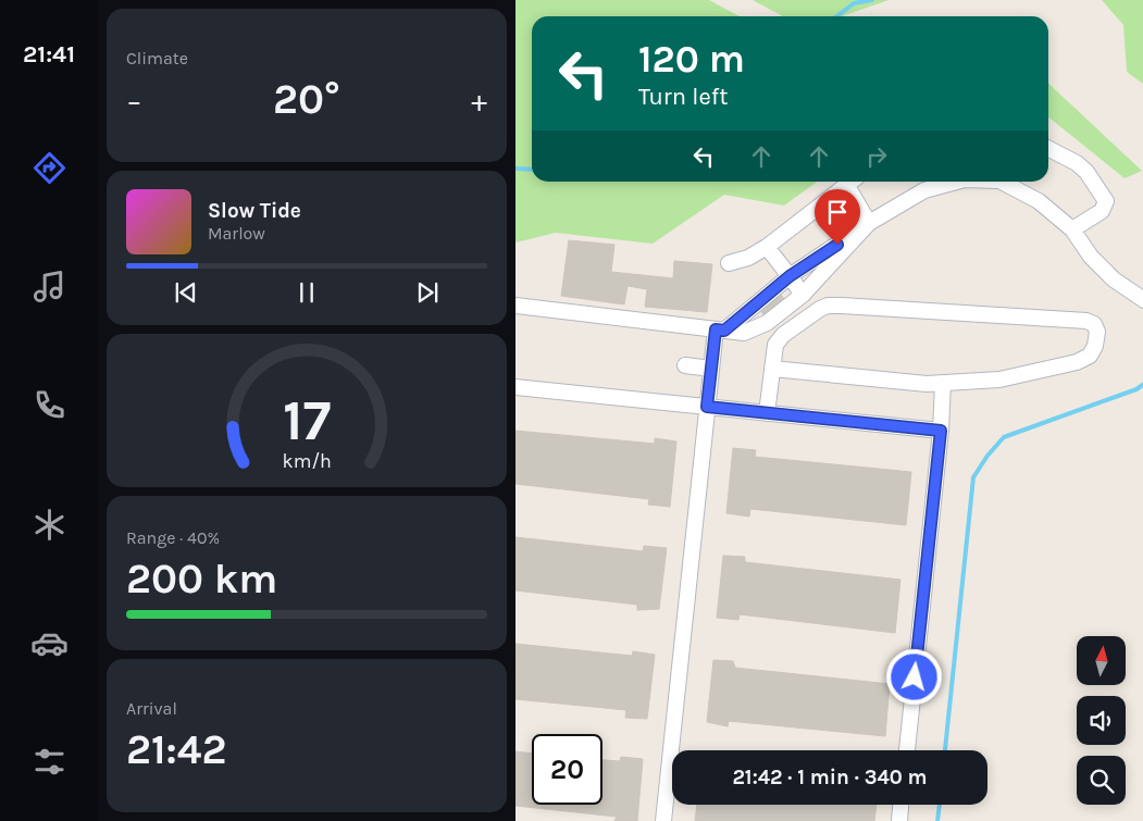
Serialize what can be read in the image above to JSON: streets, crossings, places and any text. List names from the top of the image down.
{
  "north": "top",
  "page": {
    "tabs": "21:41",
    "tile": [
      "Climate",
      ["Range · 40%", "200 km"],
      ["Arrival", "21:42"]
    ],
    "turn": ["120 m", "Turn left"],
    "heat": ["−", "20°", "+"],
    "song": ["Slow Tide", "Marlow"],
    "limit": "20",
    "trip": "21:42 · 1 min · 340 m",
    "gauge": ["17", "km/h"]
  }
}
